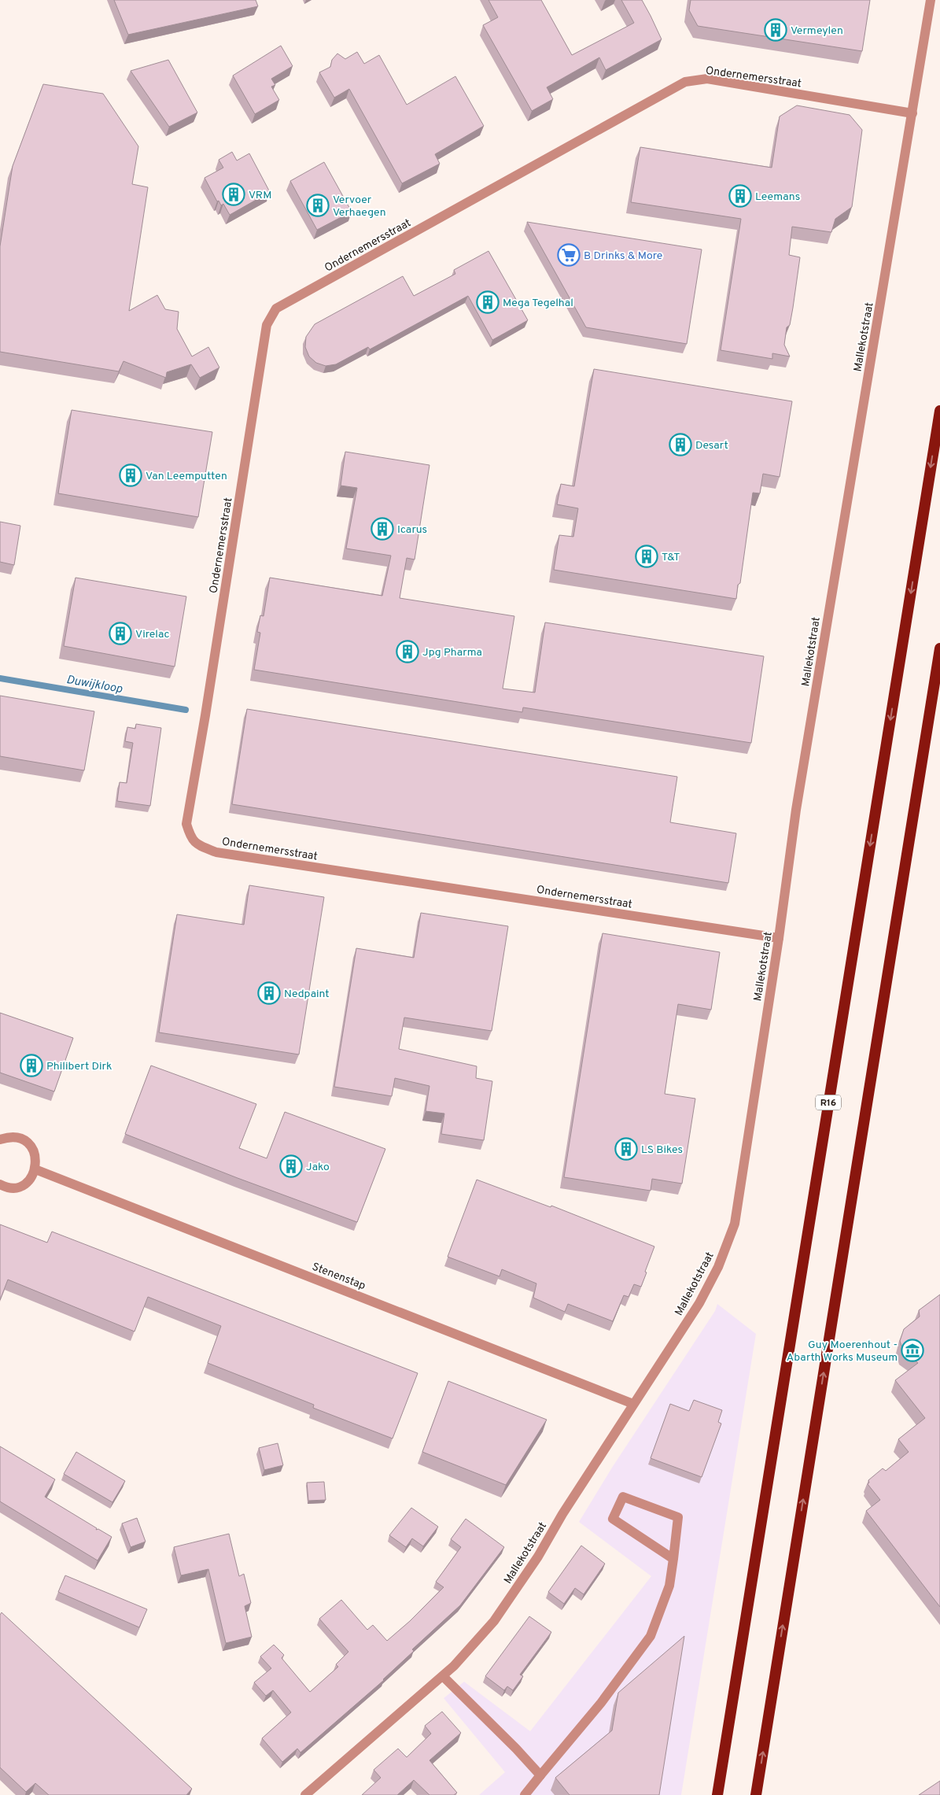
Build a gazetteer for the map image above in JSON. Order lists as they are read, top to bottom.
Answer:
{
  "streets": {
    "highway": ["R16"],
    "street": ["Ondernemersstraat", "Mallekotstraat", "Stenenstap"]
  },
  "crossings": [
    ["Ondernemersstraat", "Mallekotstraat"],
    ["Mallekotstraat", "Stenenstap"]
  ],
  "water": ["Duwijkloop"],
  "places": {
    "building": [
      "Vermeylen",
      "VRM",
      "Leemans",
      "Vervoer Verhaegen",
      "Mega Tegelhal",
      "Desart",
      "Van Leemputten",
      "Icarus",
      "T&T",
      "Virelac",
      "Jpg Pharma",
      "Nedpaint",
      "Philibert Dirk",
      "LS Bikes",
      "Jako"
    ],
    "supermarket": ["B Drinks & More"],
    "museum": ["Guy Moerenhout - Abarth Works Museum"]
  }
}
